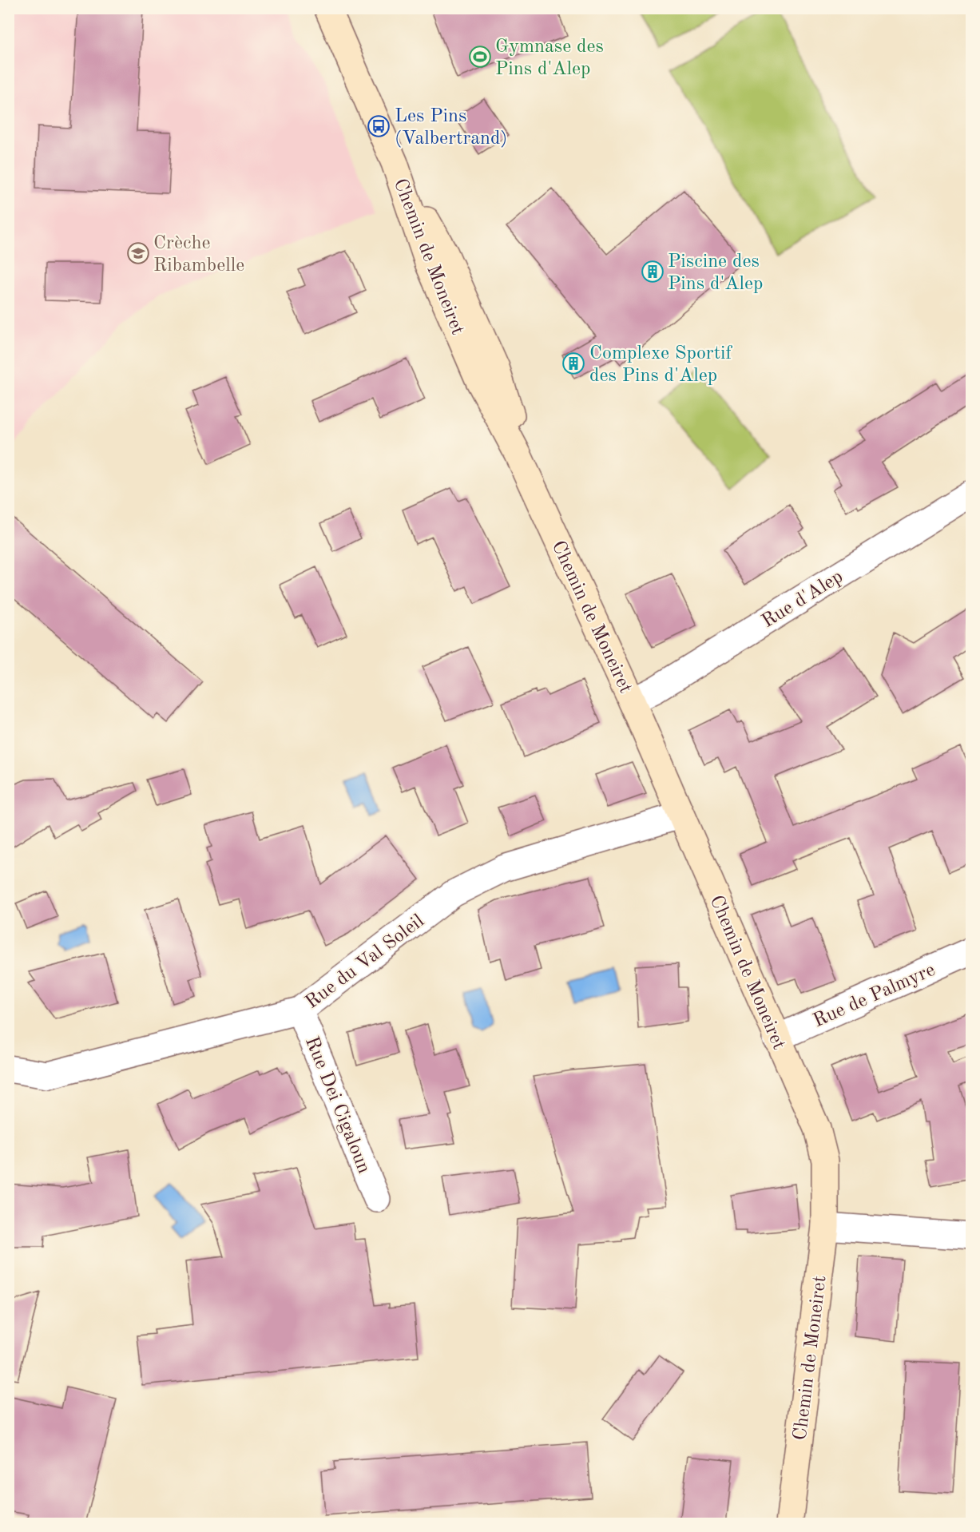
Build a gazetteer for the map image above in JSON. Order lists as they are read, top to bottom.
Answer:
{
  "streets": {
    "main road": ["Chemin de Moneiret"],
    "street": [
      "Rue d'Alep",
      "Rue du Val Soleil",
      "Rue de Palmyre",
      "Rue Dei Cigaloun"
    ]
  },
  "crossings": [
    ["Chemin de Moneiret", "Rue d'Alep"],
    ["Chemin de Moneiret", "Rue du Val Soleil"],
    ["Chemin de Moneiret", "Rue de Palmyre"],
    ["Rue du Val Soleil", "Rue Dei Cigaloun"]
  ],
  "places": {
    "sports": ["Gymnase des Pins d'Alep"],
    "bus stop": ["Les Pins (Valbertrand)"],
    "school or university": ["Crèche Ribambelle"],
    "building": ["Piscine des Pins d'Alep", "Complexe Sportif des Pins d'Alep"]
  }
}
